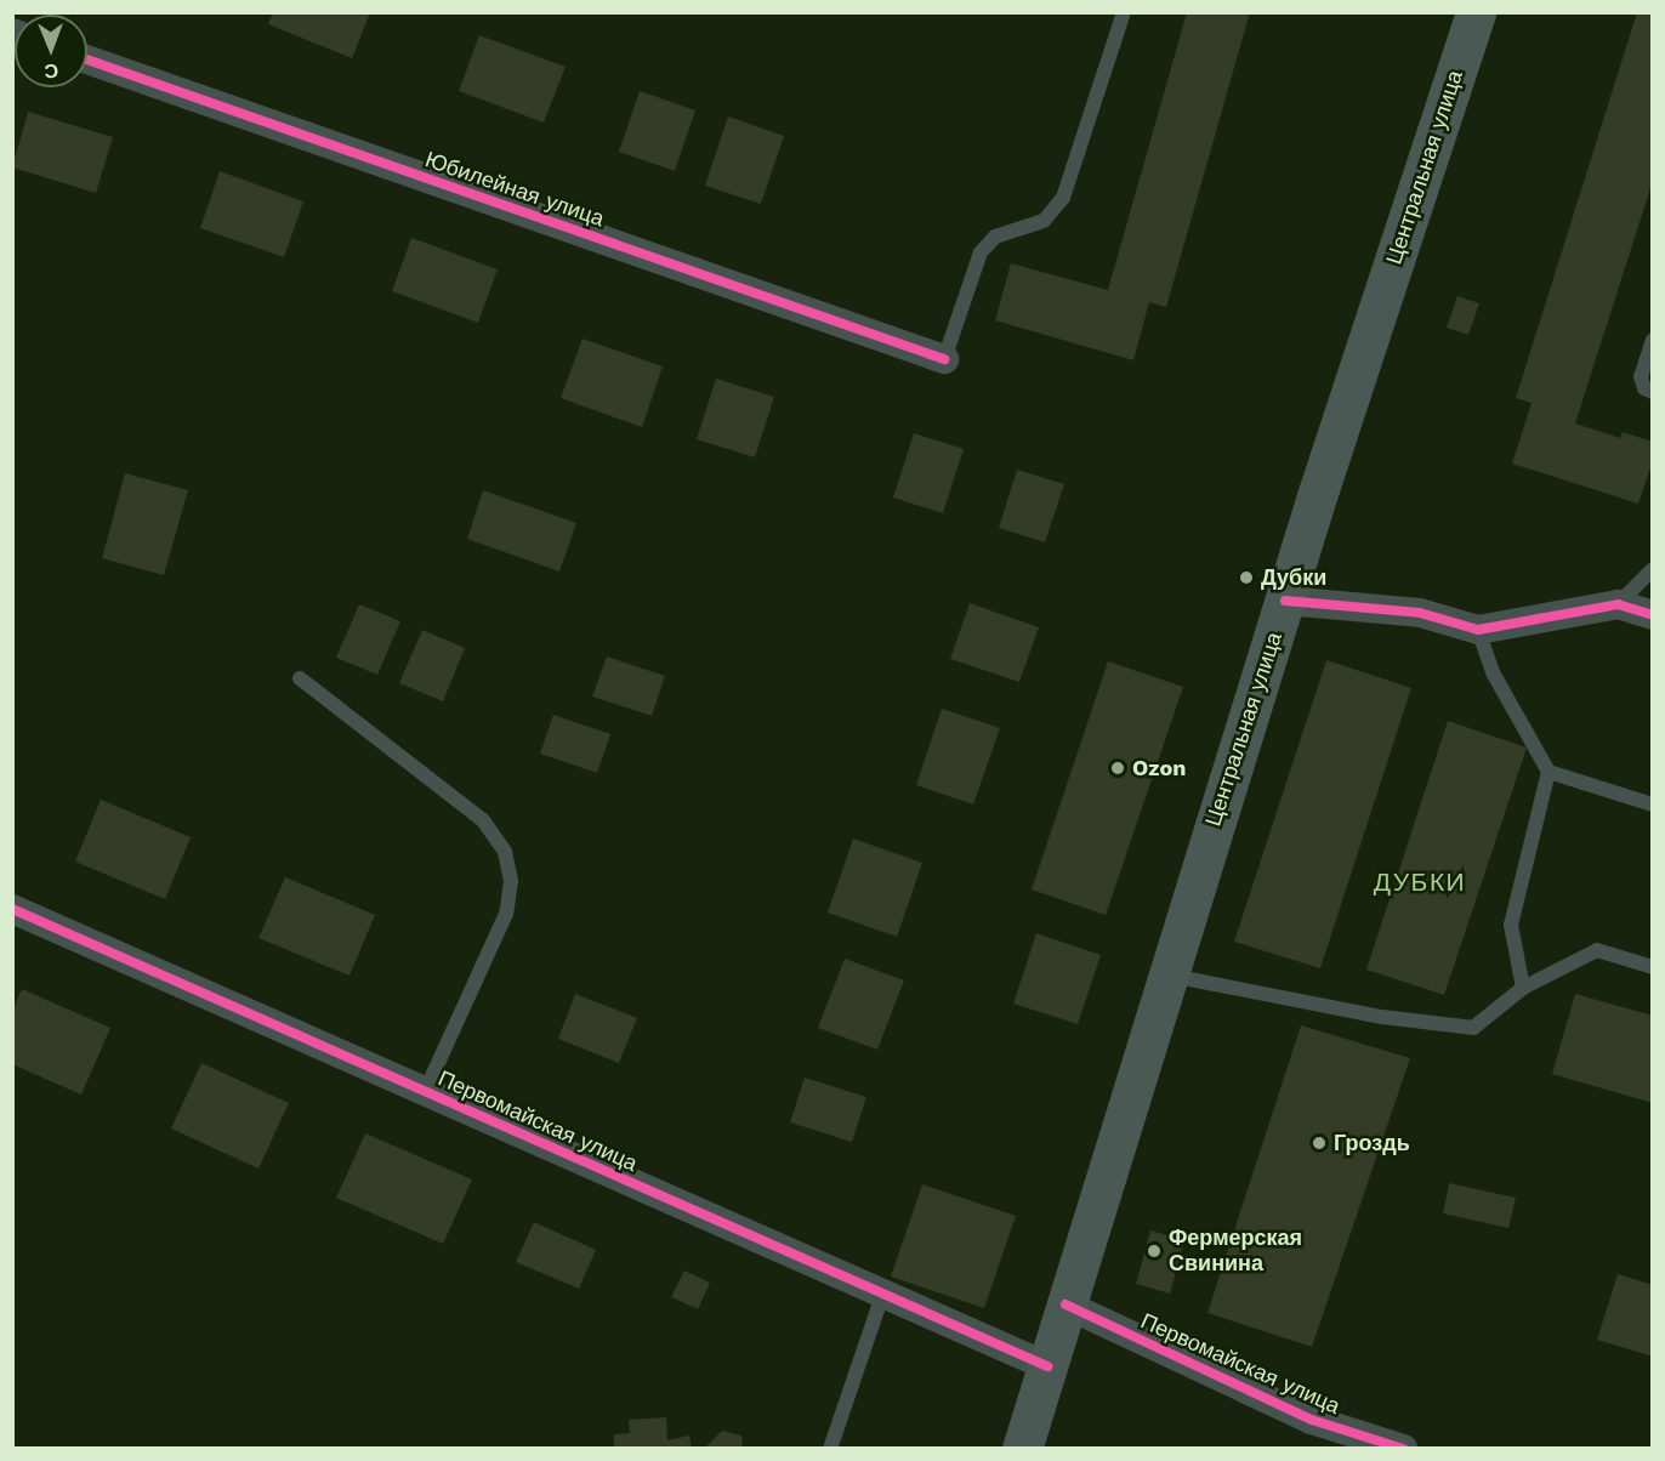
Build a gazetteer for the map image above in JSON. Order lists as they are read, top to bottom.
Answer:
{
  "streets": {
    "main road": ["Центральная улица"],
    "street": ["Юбилейная улица", "Первомайская улица"]
  },
  "crossings": [
    ["Центральная улица", "Первомайская улица"]
  ],
  "districts": ["ДУБКИ"],
  "places": [
    "Дубки",
    "Ozon",
    "Гроздь",
    "Фермерская Свинина"
  ],
  "north": "bottom"
}
